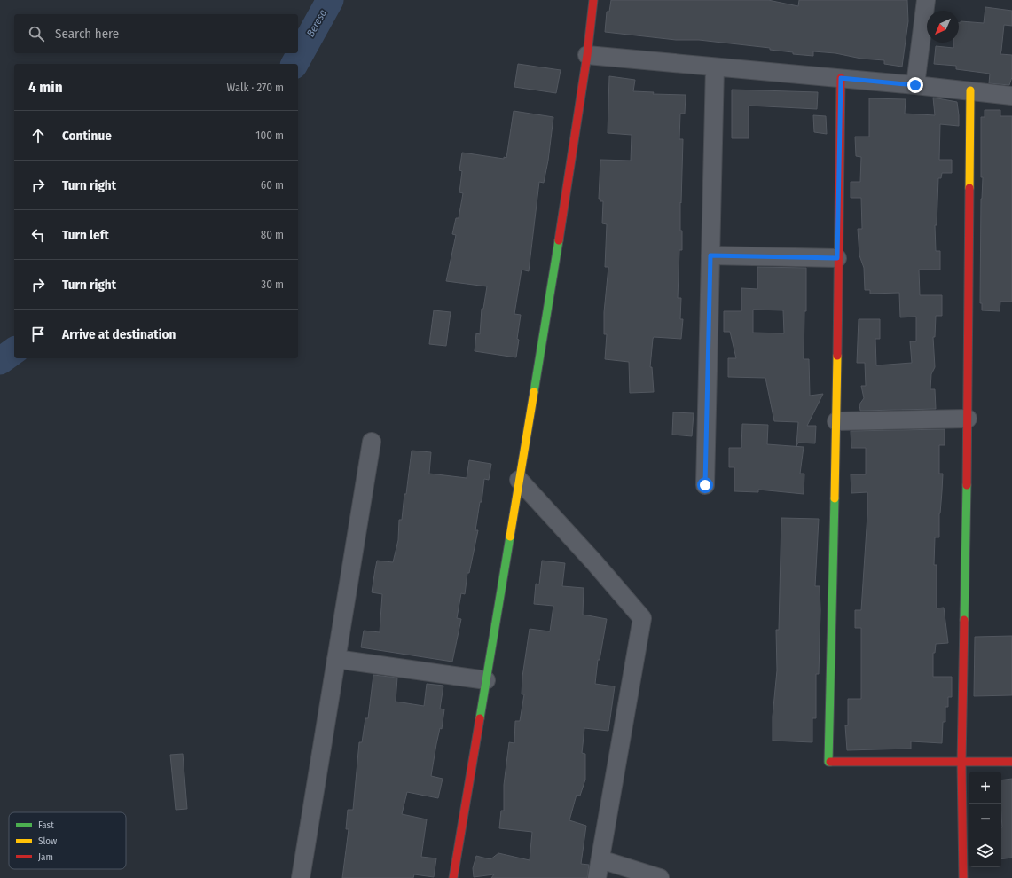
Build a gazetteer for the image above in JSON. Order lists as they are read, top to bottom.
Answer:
{
  "water": ["Beresa"],
  "legend": ["Fast", "Slow", "Jam"],
  "north": "bottom left",
  "page": {
    "search": "Search here",
    "heading": ["4 min", "Walk · 270 m"],
    "list": [
      ["Continue", "100 m"],
      ["Turn right", "60 m"],
      ["Turn left", "80 m"],
      ["Turn right", "30 m"],
      "Arrive at destination"
    ],
    "map_buttons": ["+", "−"]
  }
}
